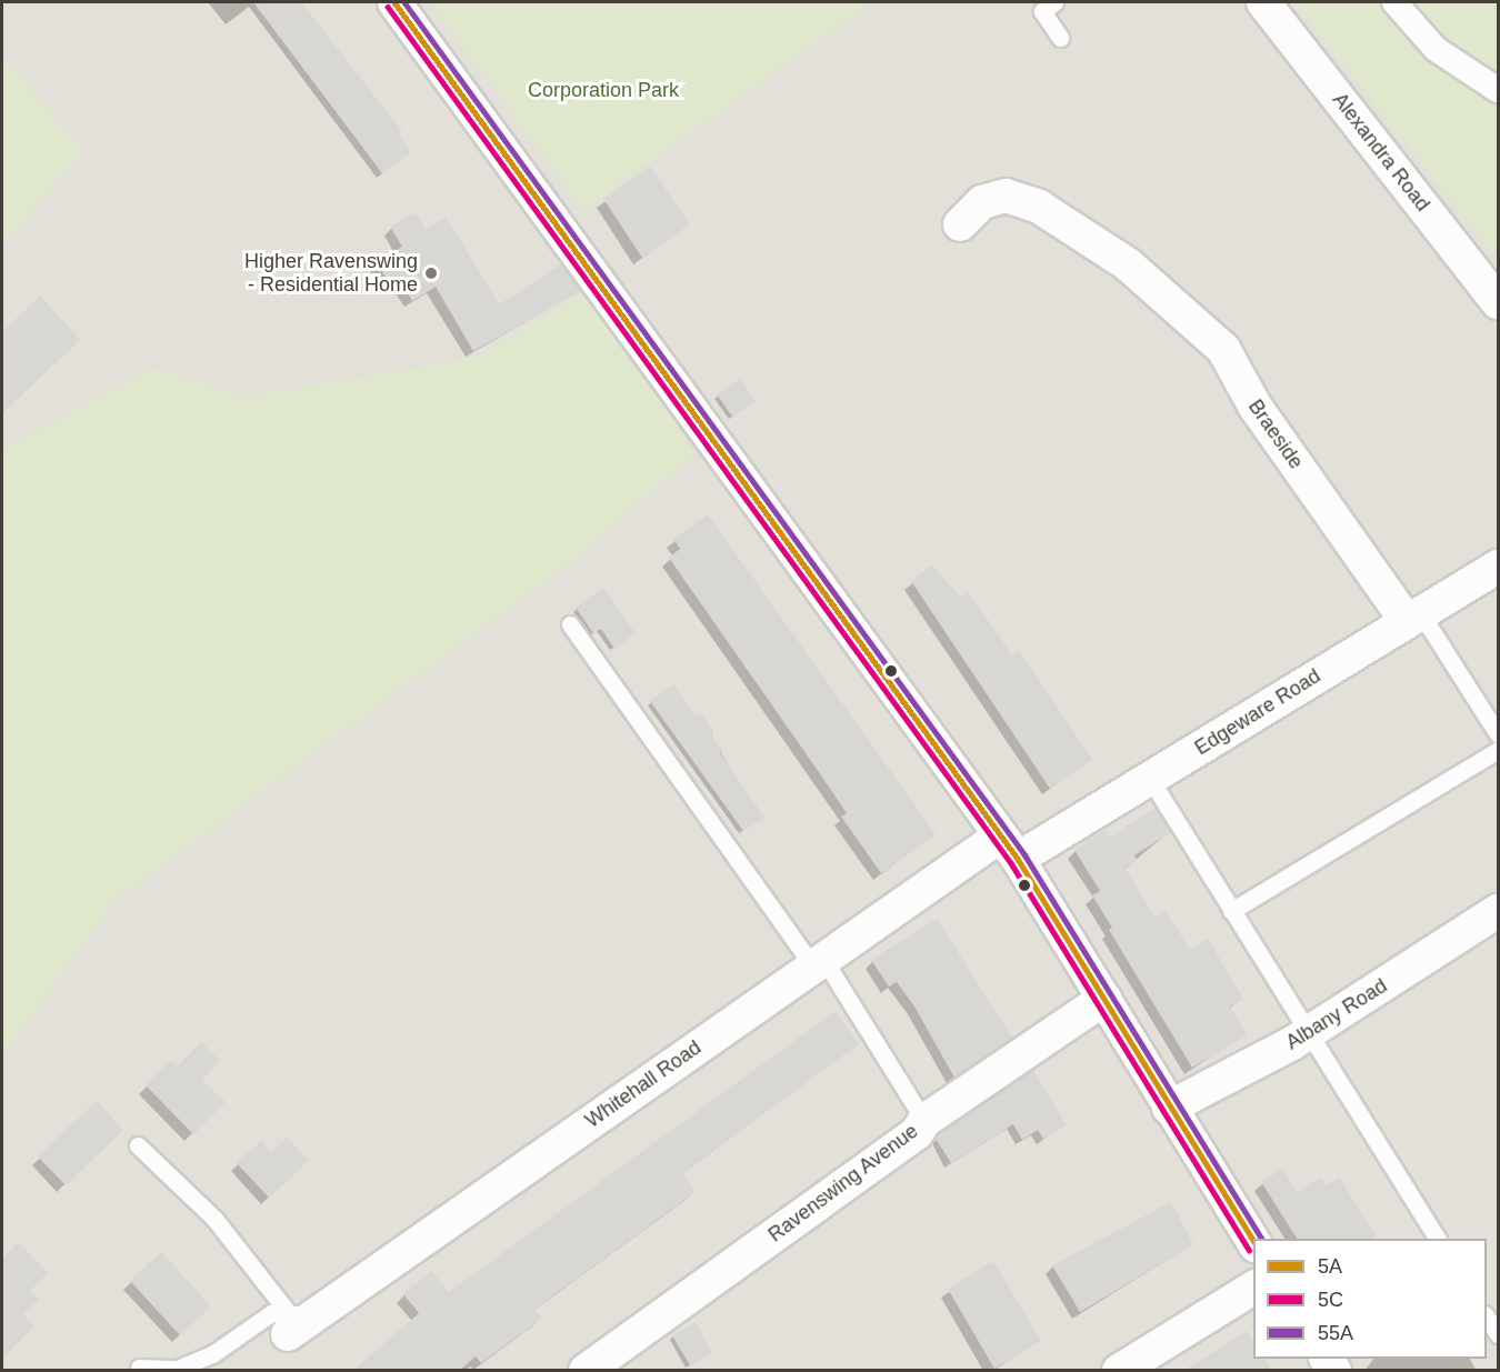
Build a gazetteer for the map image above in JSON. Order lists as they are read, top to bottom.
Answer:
{
  "streets": {
    "street": [
      "Alexandra Road",
      "Braeside",
      "Edgeware Road",
      "Albany Road",
      "Whitehall Road",
      "Ravenswing Avenue"
    ]
  },
  "crossings": [
    ["Braeside", "Edgeware Road"],
    ["Edgeware Road", "Whitehall Road"]
  ],
  "parks": ["Corporation Park"],
  "places": ["Higher Ravenswing - Residential Home"],
  "lines": ["transit line 5A", "transit line 55A", "transit line 5C"],
  "legend": ["5A", "5C", "55A"]
}
